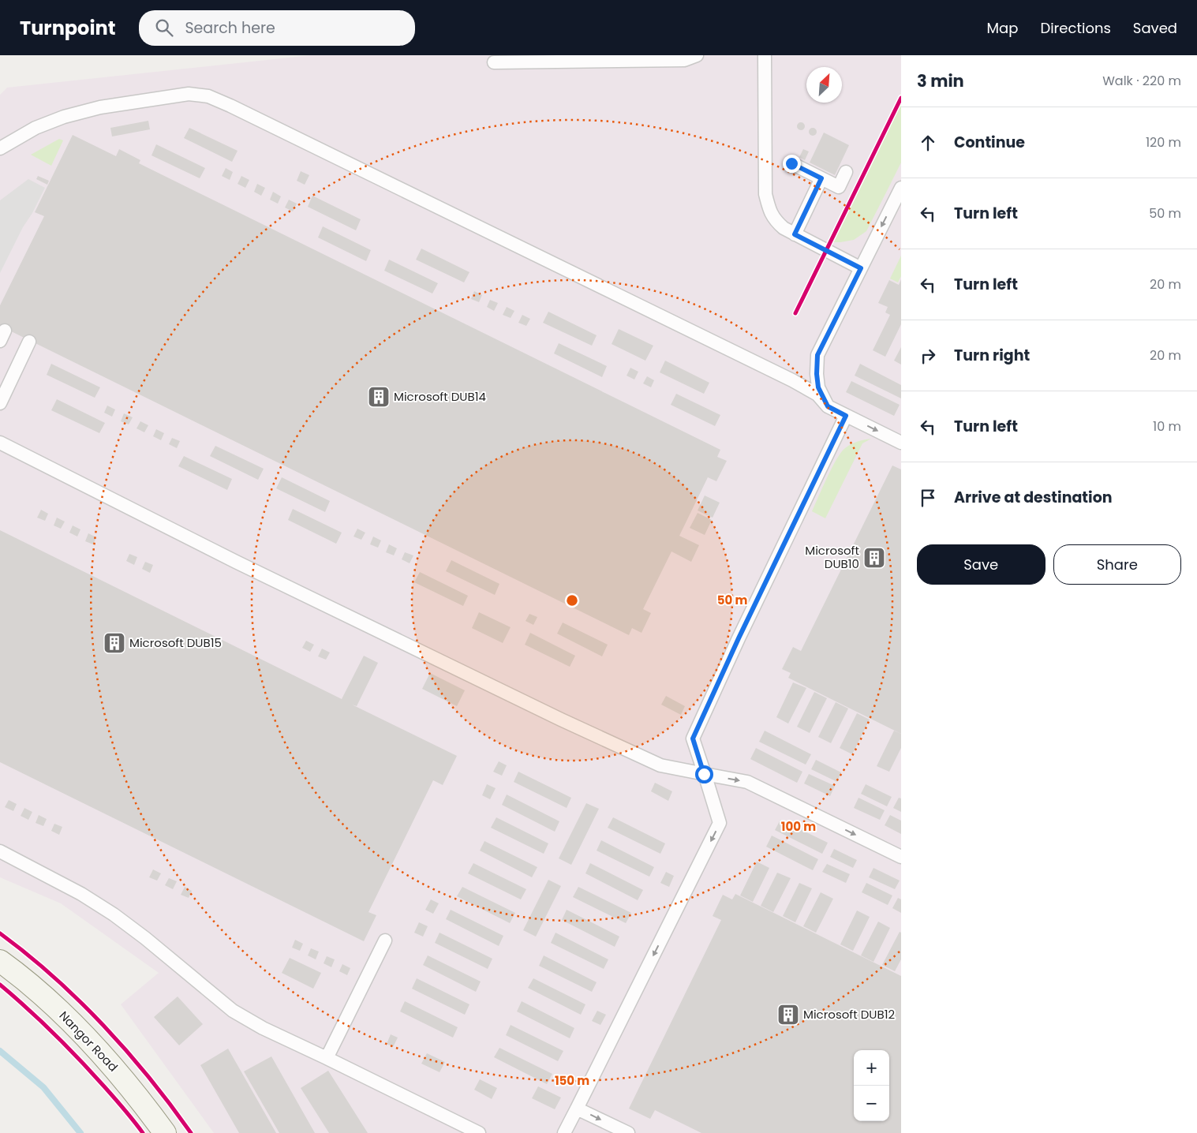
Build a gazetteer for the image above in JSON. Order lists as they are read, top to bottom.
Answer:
{
  "streets": {
    "main road": ["Nangor Road"]
  },
  "places": {
    "building": [
      "Microsoft DUB14",
      "Microsoft DUB10",
      "Microsoft DUB15",
      "Microsoft DUB12"
    ]
  },
  "north": "top right",
  "page": {
    "header": "Turnpoint",
    "search": "Search here",
    "nav": ["Map", "Directions", "Saved"],
    "heading": ["3 min", "Walk · 220 m"],
    "list": [
      ["Continue", "120 m"],
      ["Turn left", "50 m"],
      ["Turn left", "20 m"],
      ["Turn right", "20 m"],
      ["Turn left", "10 m"],
      "Arrive at destination"
    ],
    "buttons": ["Save", "Share"],
    "map_buttons": ["+", "−"]
  },
  "rings": ["50 m", "100 m", "150 m"]
}
